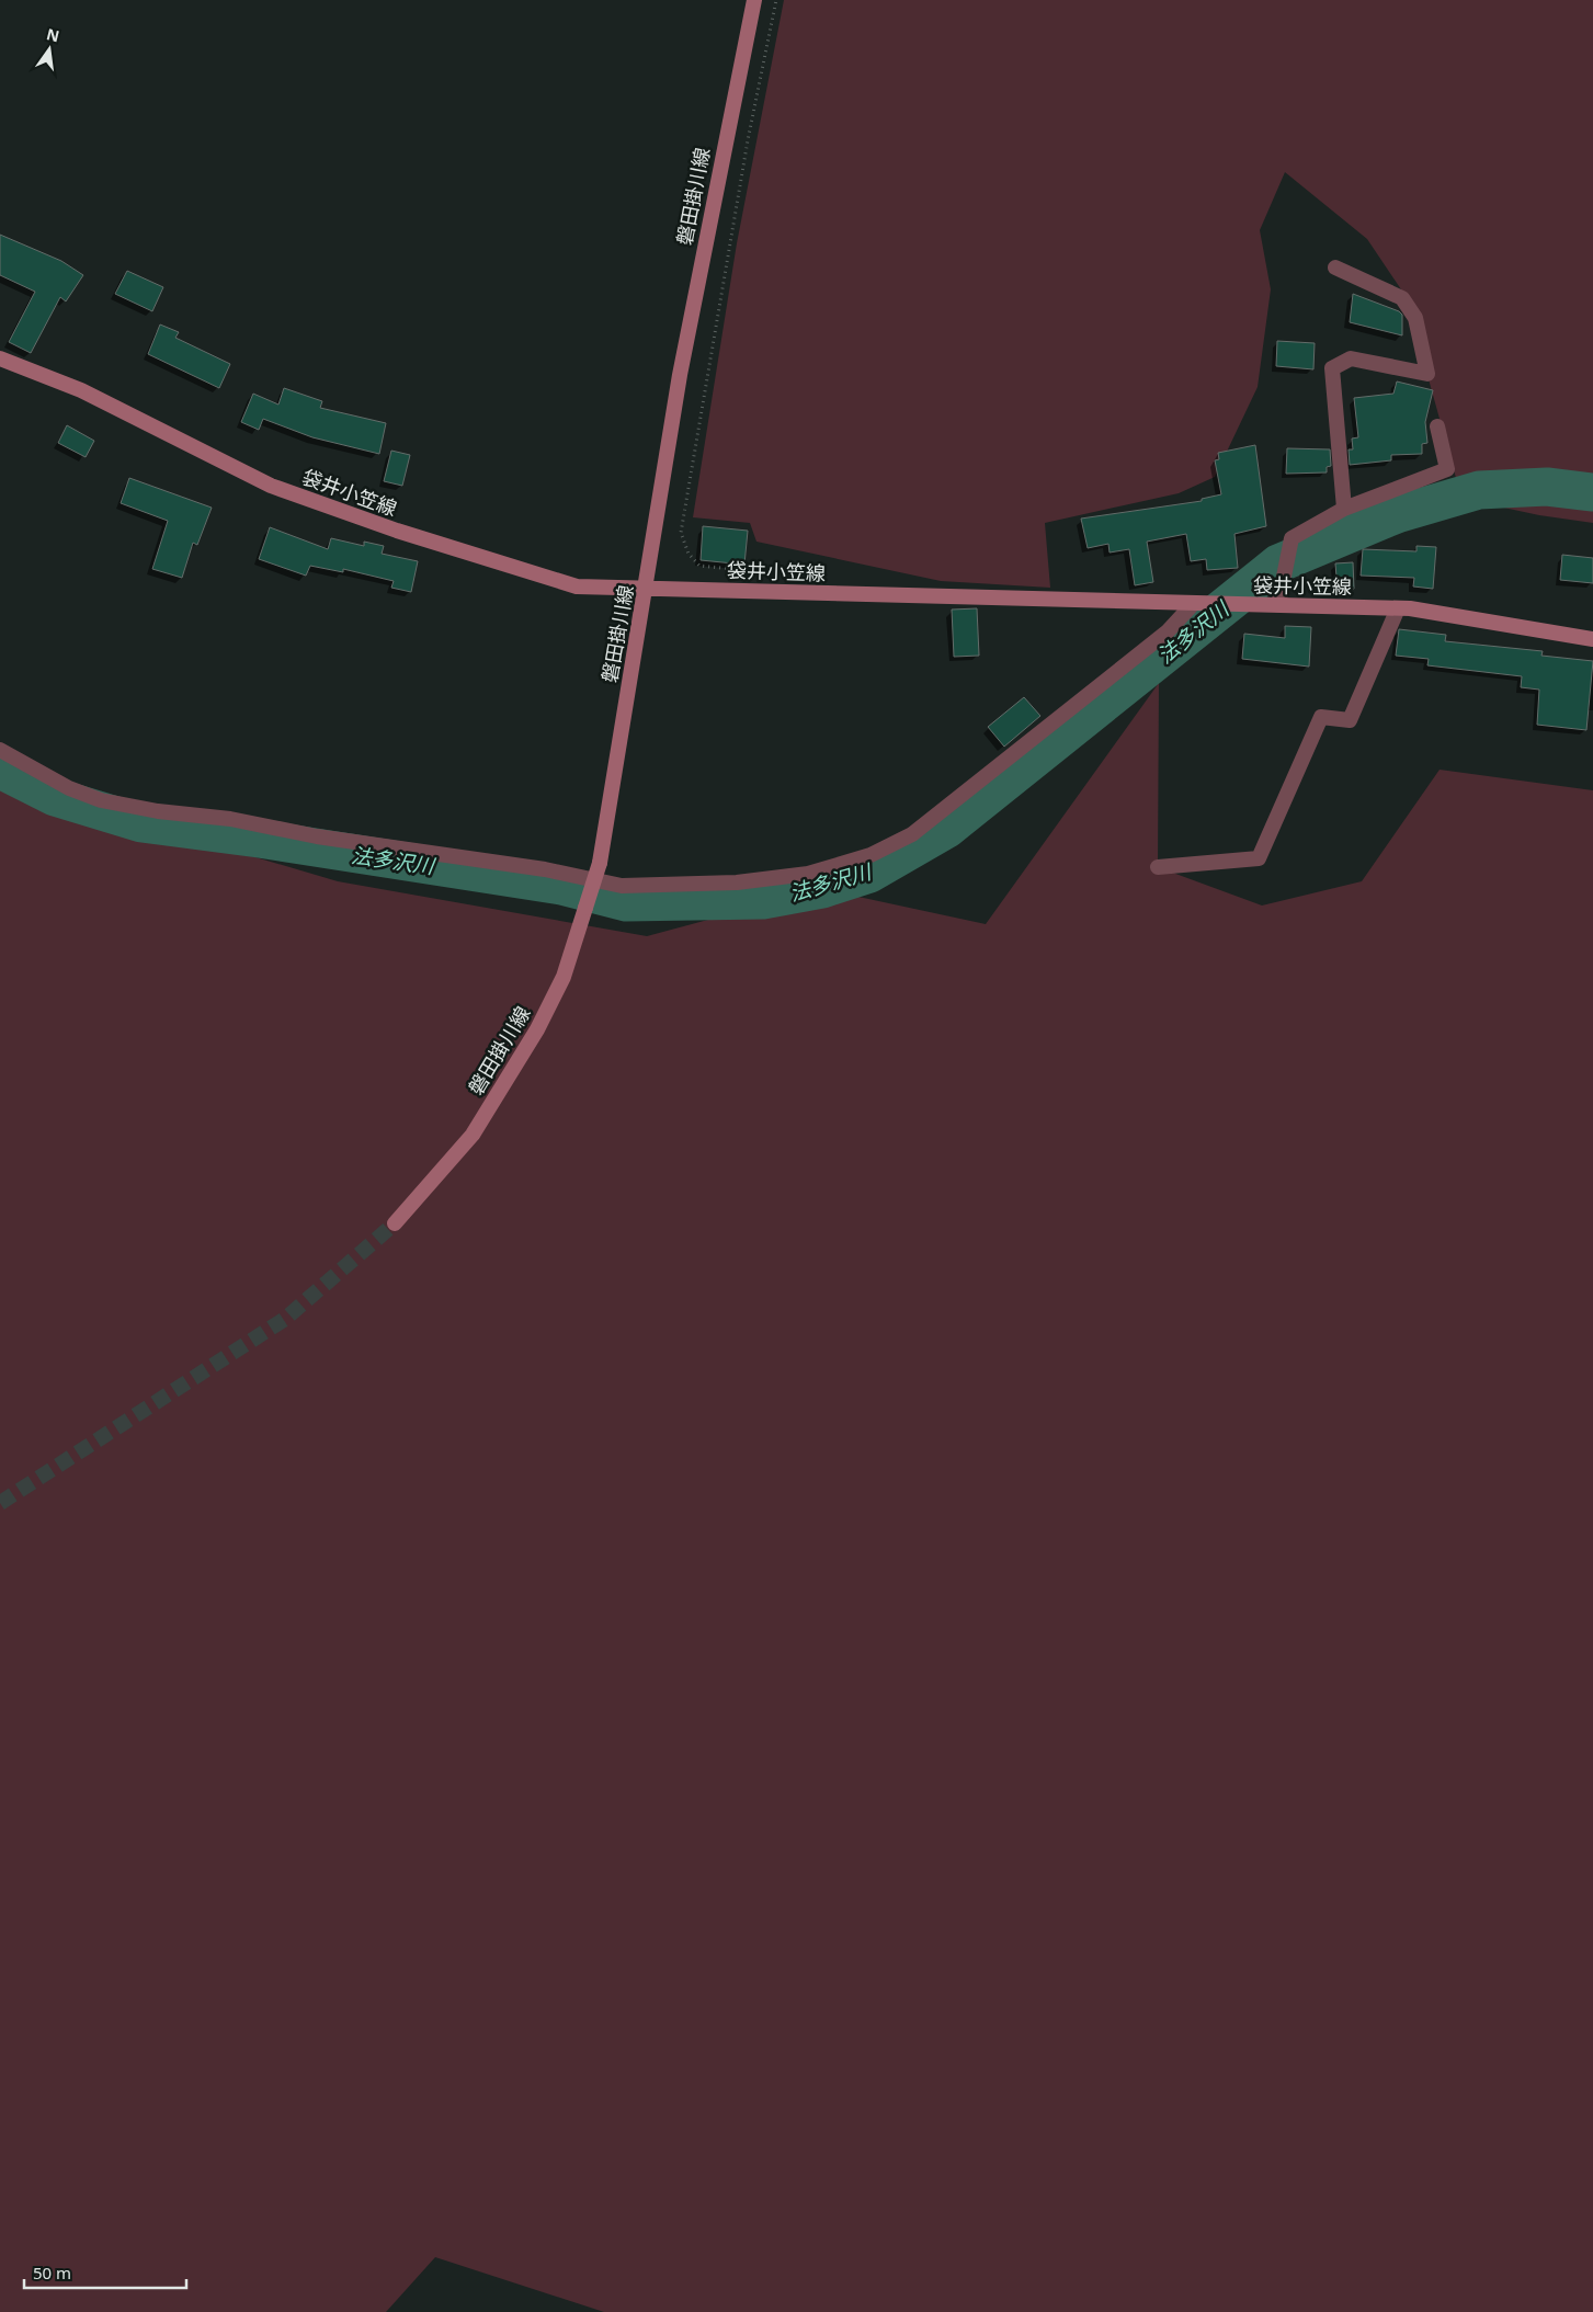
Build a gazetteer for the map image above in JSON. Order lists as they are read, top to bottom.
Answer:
{
  "streets": {
    "main road": ["磐田掛川線", "袋井小笠線"]
  },
  "crossings": [
    ["磐田掛川線", "袋井小笠線"]
  ],
  "water": ["法多沢川"],
  "scale_bar": "50 m",
  "north": "top"
}
